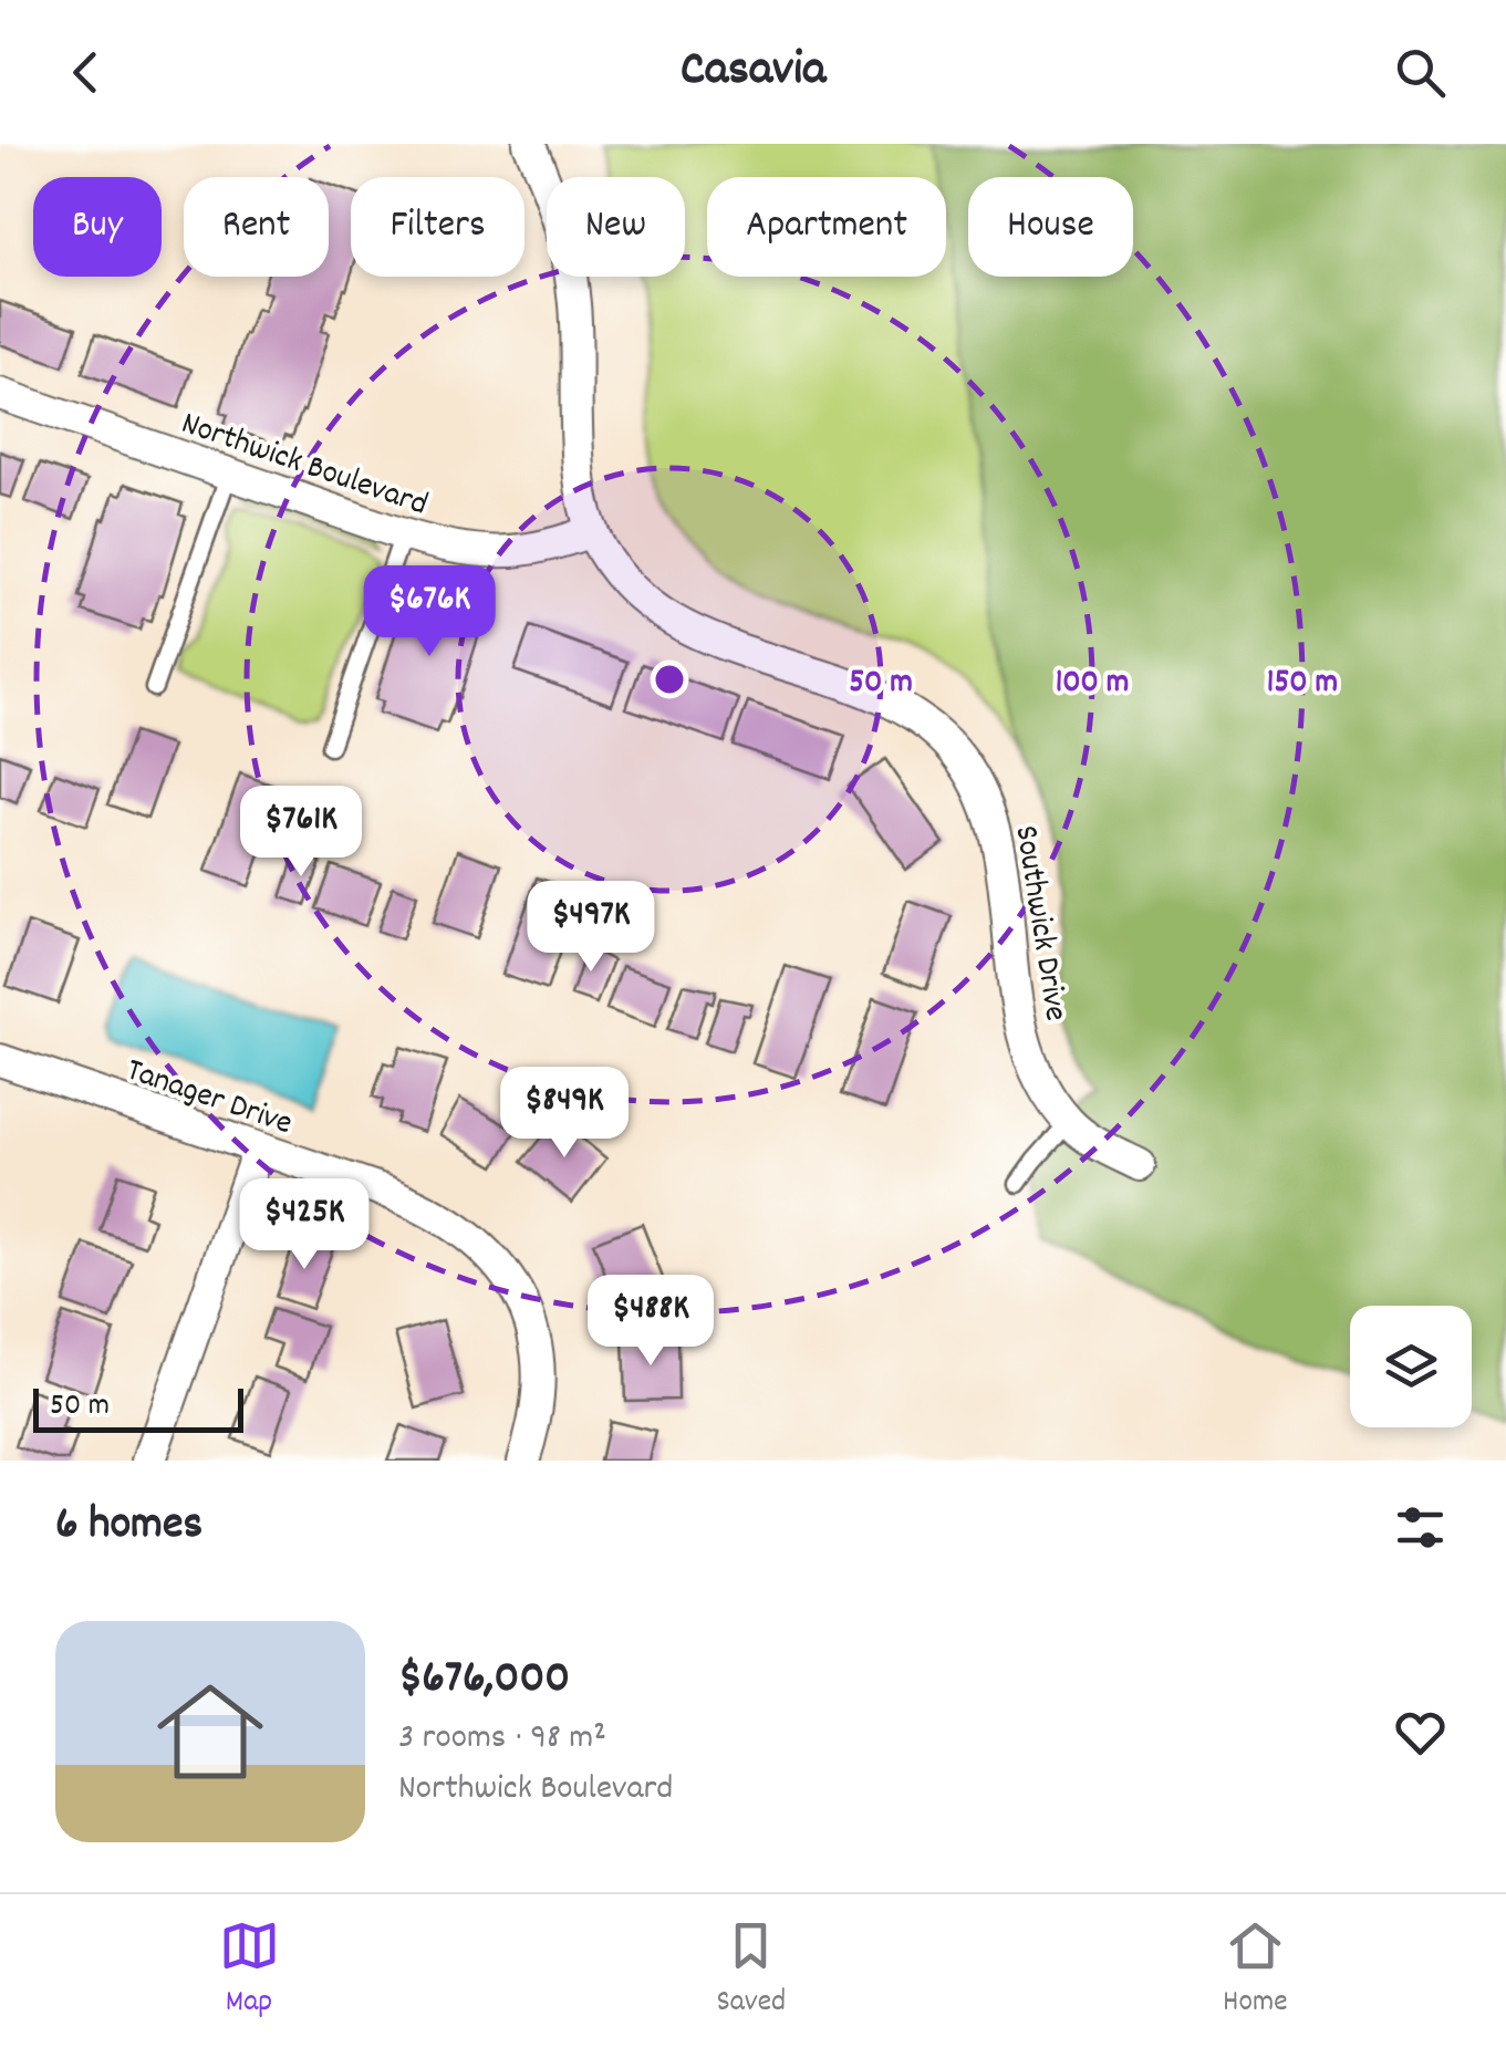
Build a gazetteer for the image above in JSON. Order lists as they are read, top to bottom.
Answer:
{
  "streets": {
    "street": ["Northwick Boulevard", "Southwick Drive", "Tanager Drive"]
  },
  "crossings": [
    ["Northwick Boulevard", "Southwick Drive"]
  ],
  "scale_bar": "50 m",
  "page": {
    "header": "Casavia",
    "chip": [
      "Buy",
      "Rent",
      "Filters",
      "New",
      "Apartment",
      "House"
    ],
    "price": [
      "$676K",
      "$761K",
      "$497K",
      "$849K",
      "$425K",
      "$488K"
    ],
    "scale": "50 m",
    "heading": "6 homes",
    "list": [
      {
        "name": "$676,000",
        "note": "3 rooms · 98 m² · Northwick Boulevard"
      }
    ],
    "tabs": ["Map", "Saved", "Home"]
  },
  "rings": ["50 m", "100 m", "150 m"]
}
